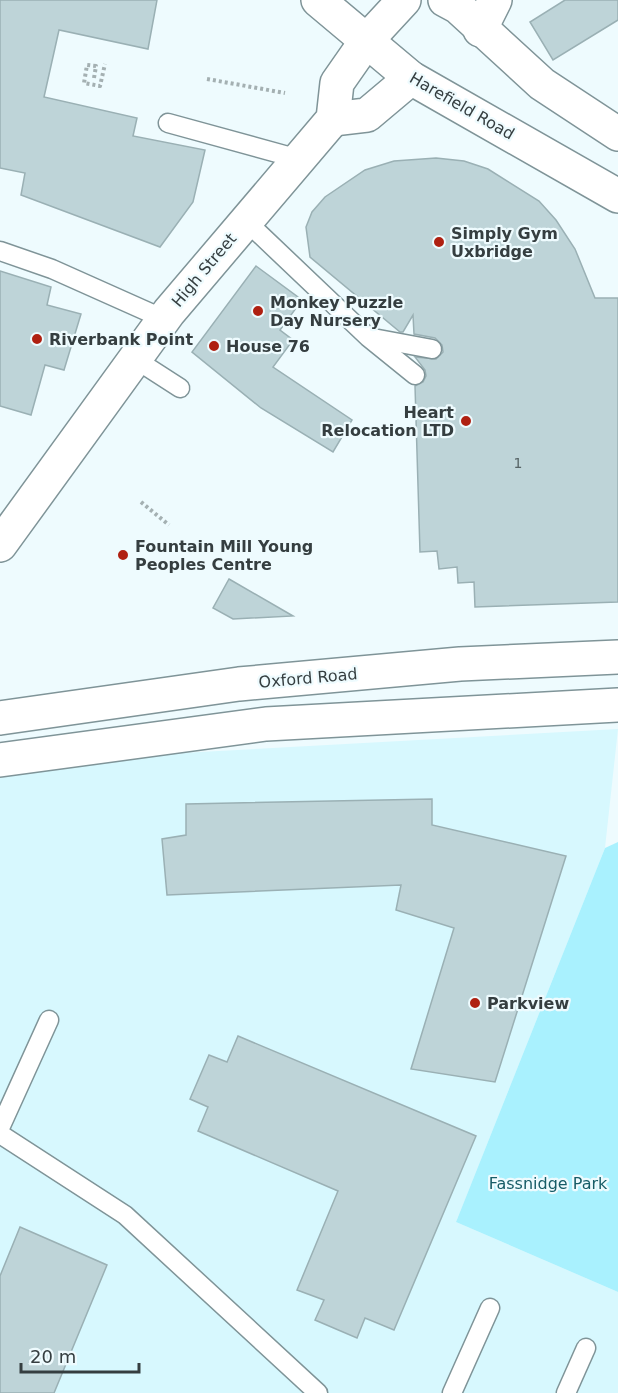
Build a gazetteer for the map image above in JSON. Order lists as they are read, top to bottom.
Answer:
{
  "streets": {
    "main road": ["Harefield Road", "High Street", "Oxford Road"]
  },
  "parks": ["Fassnidge Park"],
  "places": [
    "Simply Gym Uxbridge",
    "Monkey Puzzle Day Nursery",
    "Riverbank Point",
    "House 76",
    "Heart Relocation LTD",
    "Fountain Mill Young Peoples Centre",
    "Parkview"
  ],
  "house_numbers": ["1"],
  "scale_bar": "20 m"
}
